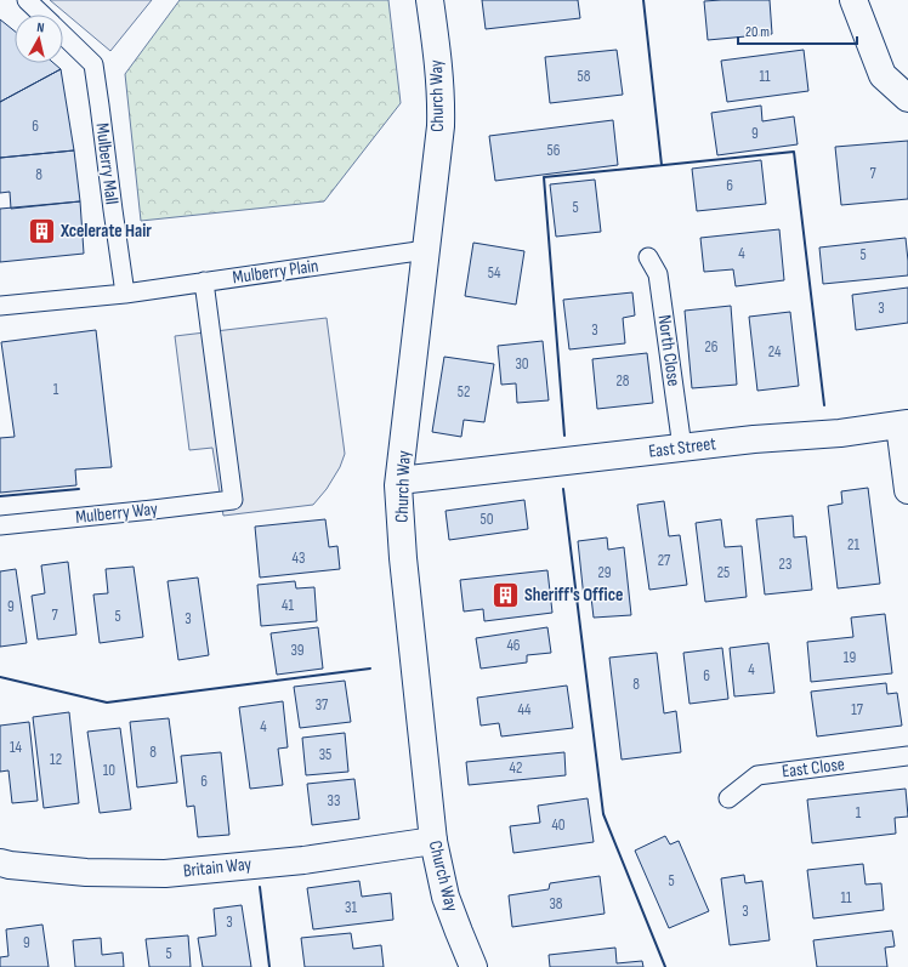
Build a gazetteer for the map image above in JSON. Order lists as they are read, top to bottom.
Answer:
{
  "streets": {
    "street": ["Church Way", "East Street", "Britain Way"],
    "lane": [
      "Mulberry Mall",
      "Mulberry Plain",
      "North Close",
      "Mulberry Way",
      "East Close"
    ]
  },
  "crossings": [
    ["Church Way", "Mulberry Plain"],
    ["Church Way", "East Street"],
    ["Church Way", "Britain Way"],
    ["Mulberry Mall", "Mulberry Plain"],
    ["Mulberry Plain", "Mulberry Way"],
    ["North Close", "East Street"]
  ],
  "places": {
    "building": ["Xcelerate Hair", "Sheriff's Office"]
  },
  "house_numbers": [
    "58",
    "11",
    "6",
    "9",
    "56",
    "7",
    "8",
    "6",
    "5",
    "4",
    "5",
    "54",
    "3",
    "3",
    "26",
    "24",
    "30",
    "28",
    "1",
    "52",
    "50",
    "21",
    "43",
    "27",
    "23",
    "29",
    "25",
    "41",
    "9",
    "7",
    "5",
    "3",
    "46",
    "39",
    "19",
    "4",
    "6",
    "8",
    "37",
    "44",
    "17",
    "4",
    "14",
    "8",
    "35",
    "12",
    "42",
    "10",
    "6",
    "33",
    "1",
    "40",
    "5",
    "11",
    "38",
    "31",
    "3",
    "3",
    "9",
    "5"
  ],
  "scale_bar": "20 m",
  "north": "top"
}
